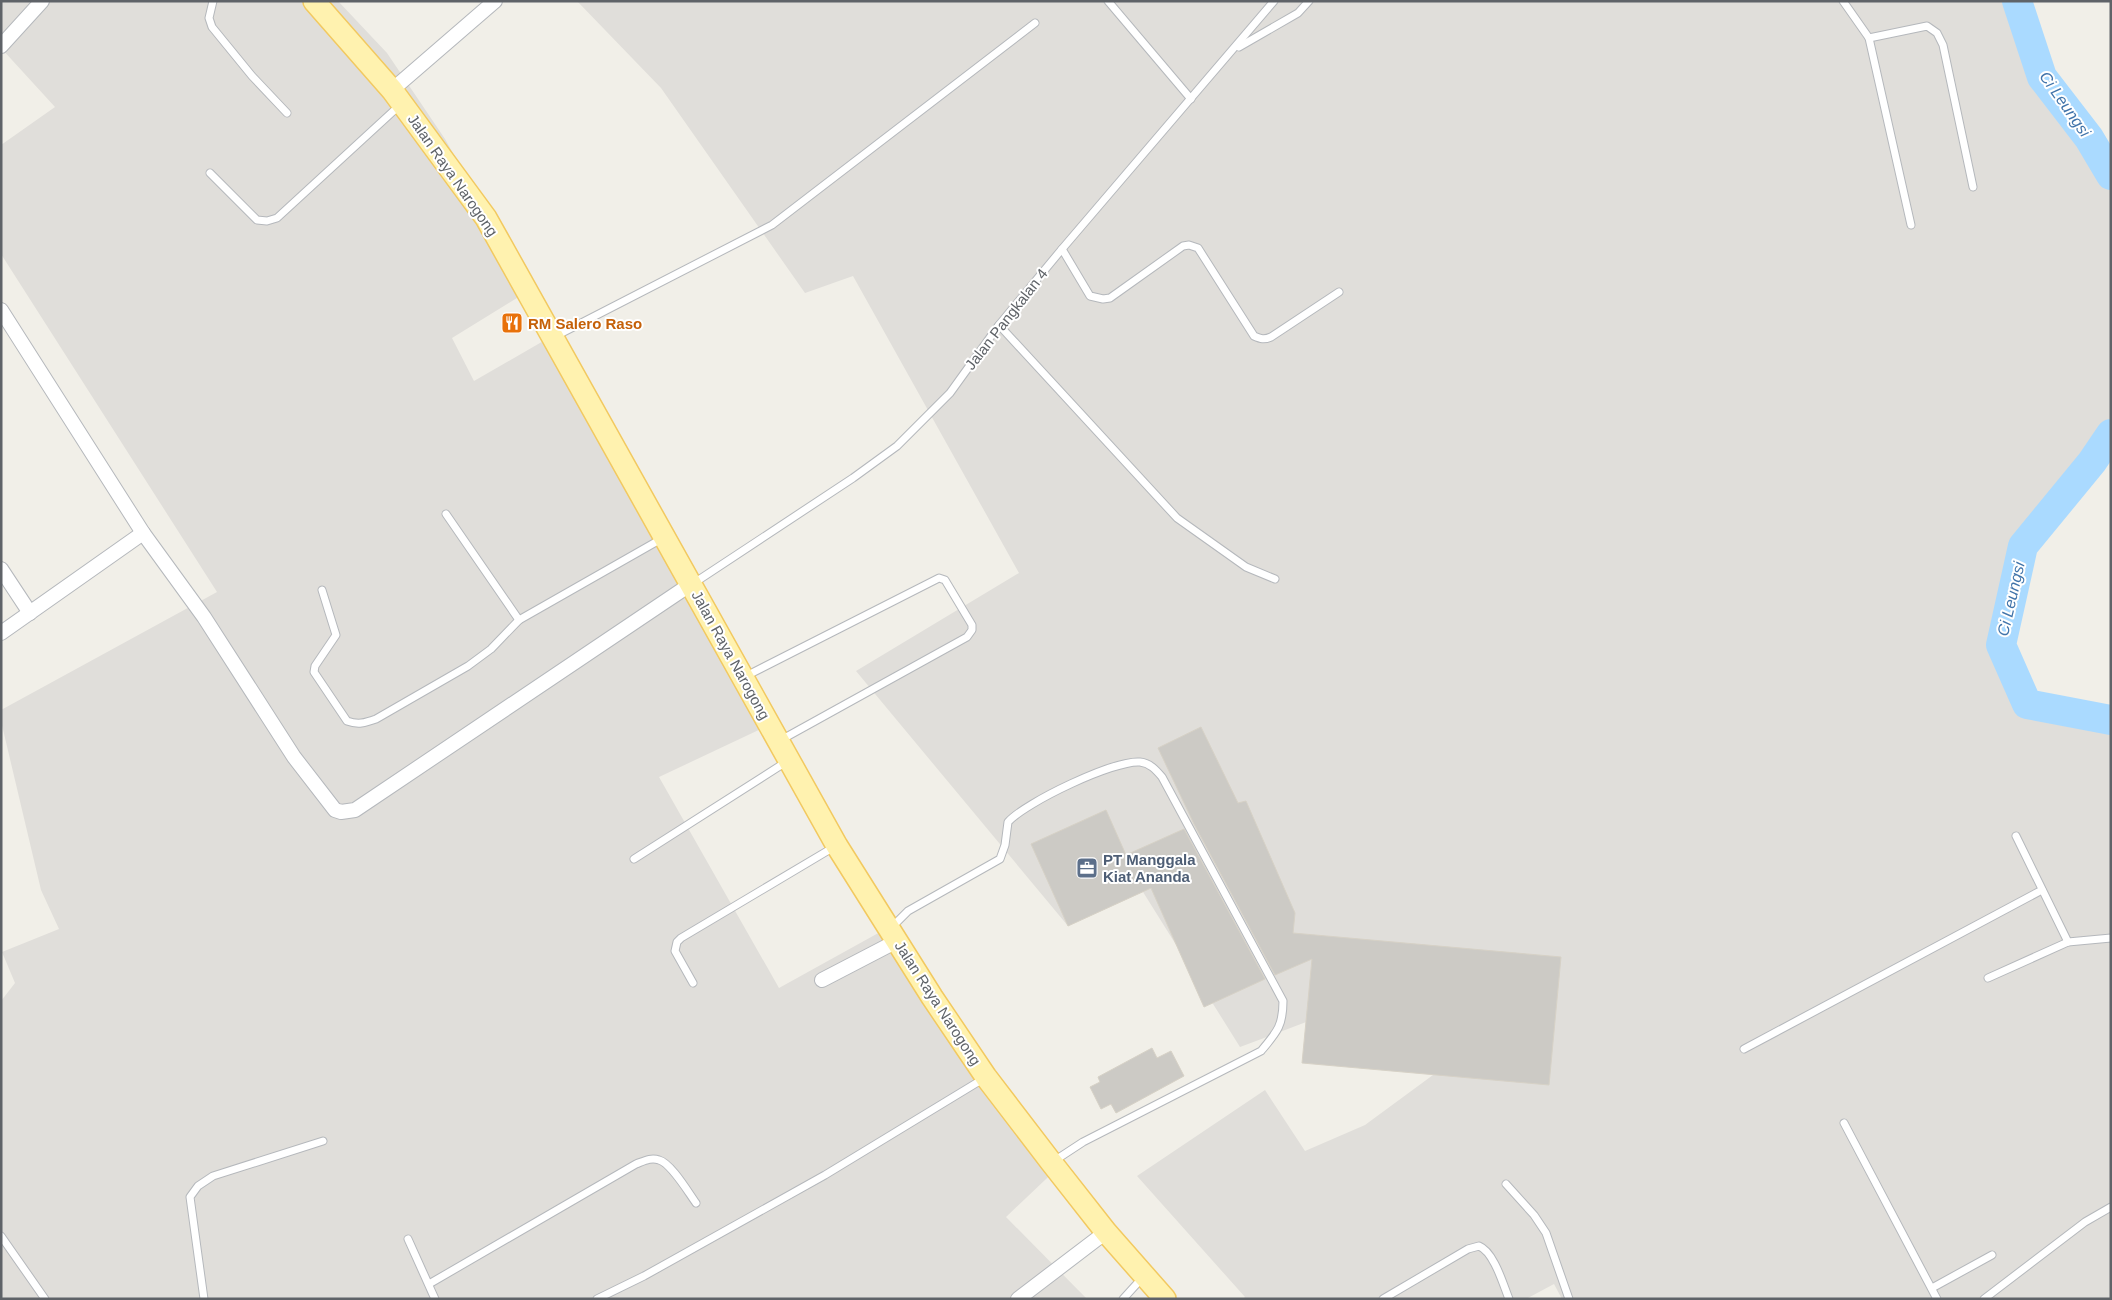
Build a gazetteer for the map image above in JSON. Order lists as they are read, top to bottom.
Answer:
{
  "streets": {
    "main road": ["Jalan Raya Narogong"],
    "lane": ["Jalan Pangkalan 4"]
  },
  "crossings": [
    ["Jalan Raya Narogong", "Jalan Pangkalan 4"]
  ],
  "water": ["Ci Leungsi"],
  "places": {
    "restaurant": ["RM Salero Raso"],
    "office": ["PT Manggala Kiat Ananda"]
  }
}
